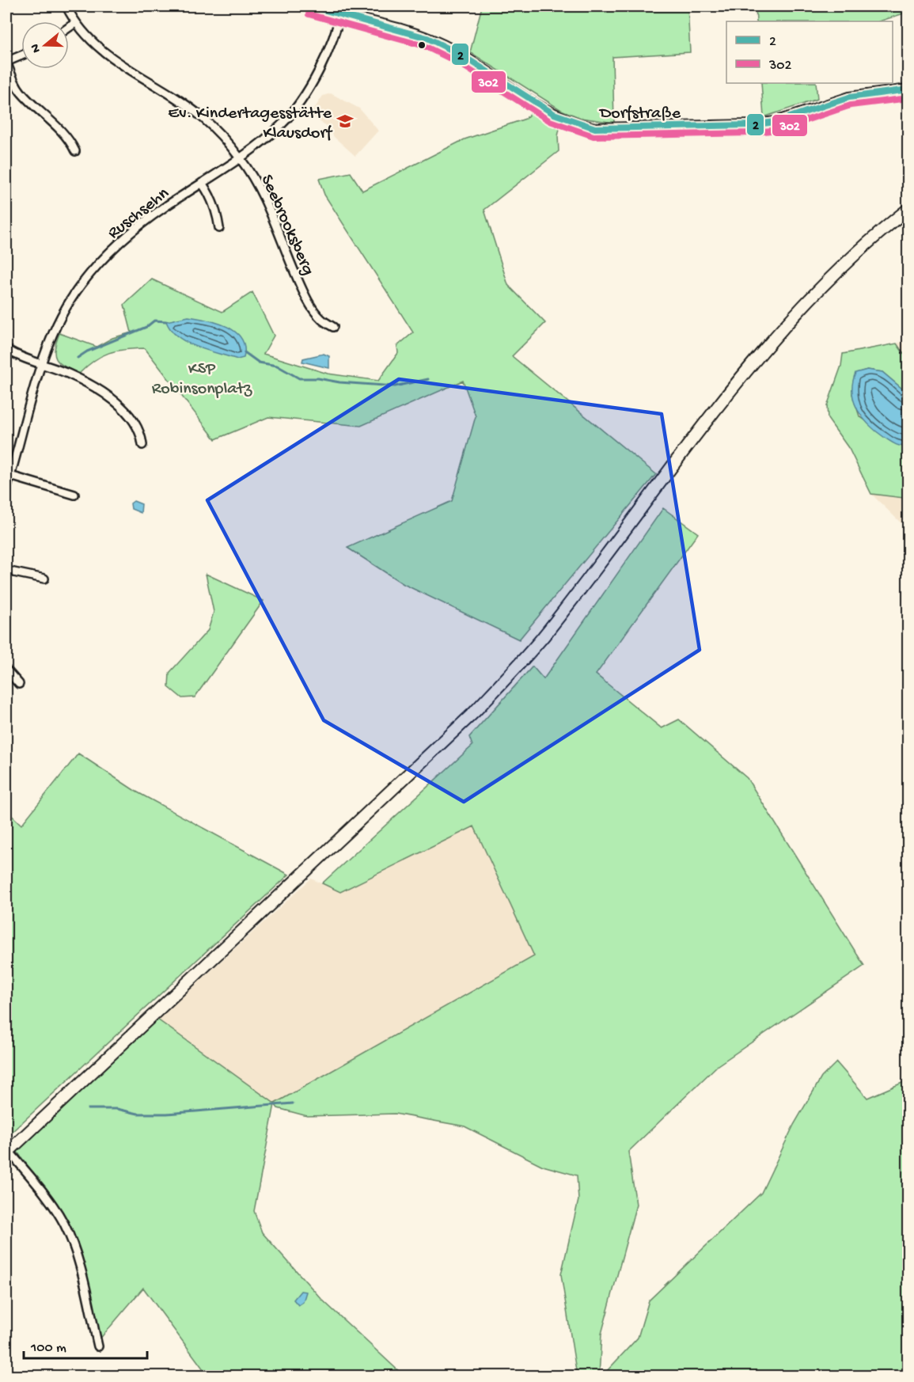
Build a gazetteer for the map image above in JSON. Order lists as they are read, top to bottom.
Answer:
{
  "streets": {
    "street": ["Dorfstraße", "Ruschsehn", "Seebrooksberg"]
  },
  "crossings": [
    ["Dorfstraße", "Ruschsehn"],
    ["Ruschsehn", "Seebrooksberg"]
  ],
  "parks": ["KSP Robinsonplatz"],
  "places": {
    "school or university": ["Ev. Kindertagesstätte Klausdorf"]
  },
  "lines": ["transit line 2", "transit line 302"],
  "legend": ["2", "302"],
  "scale_bar": "100 m",
  "north": "left"
}
